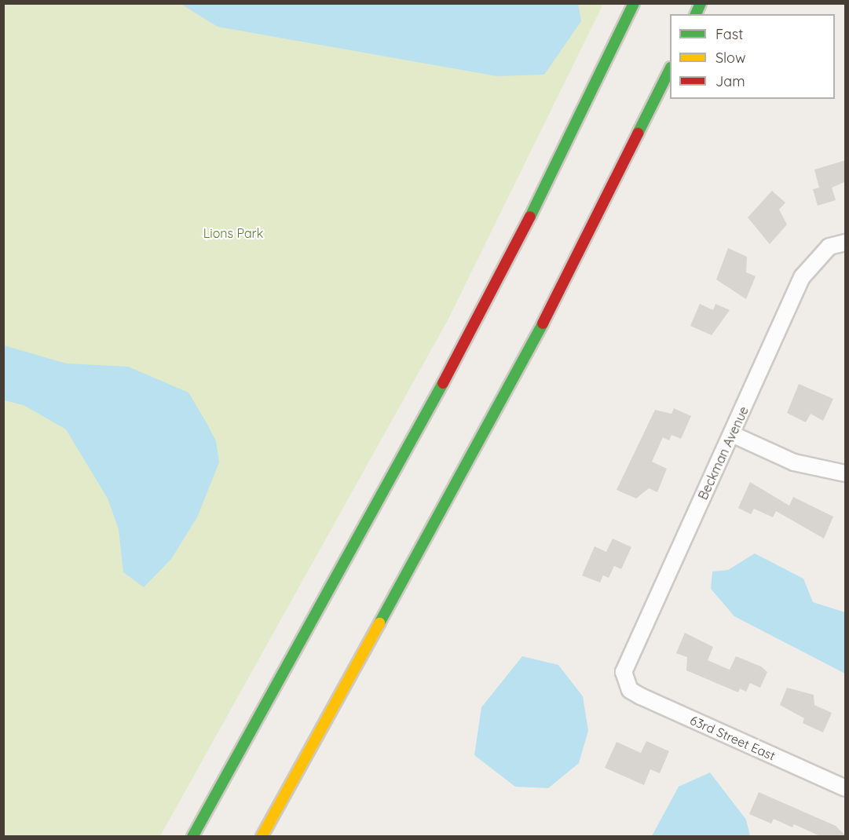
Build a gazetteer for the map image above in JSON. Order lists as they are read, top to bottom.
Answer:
{
  "streets": {
    "street": ["Beckman Avenue", "63rd Street East"]
  },
  "crossings": [
    ["Beckman Avenue", "63rd Street East"]
  ],
  "parks": ["Lions Park"],
  "legend": ["Fast", "Slow", "Jam"]
}
